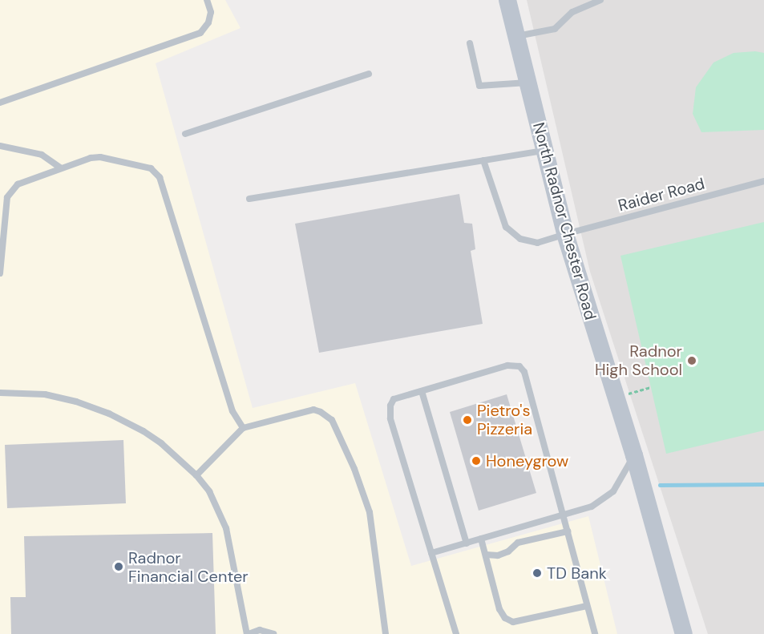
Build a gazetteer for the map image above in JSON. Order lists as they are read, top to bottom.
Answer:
{
  "streets": {
    "main road": ["North Radnor Chester Road"],
    "lane": ["Raider Road"]
  },
  "crossings": [
    ["Raider Road", "North Radnor Chester Road"]
  ],
  "places": [
    "Radnor High School",
    "Pietro's Pizzeria",
    "Honeygrow",
    "Radnor Financial Center",
    "TD Bank"
  ]
}
